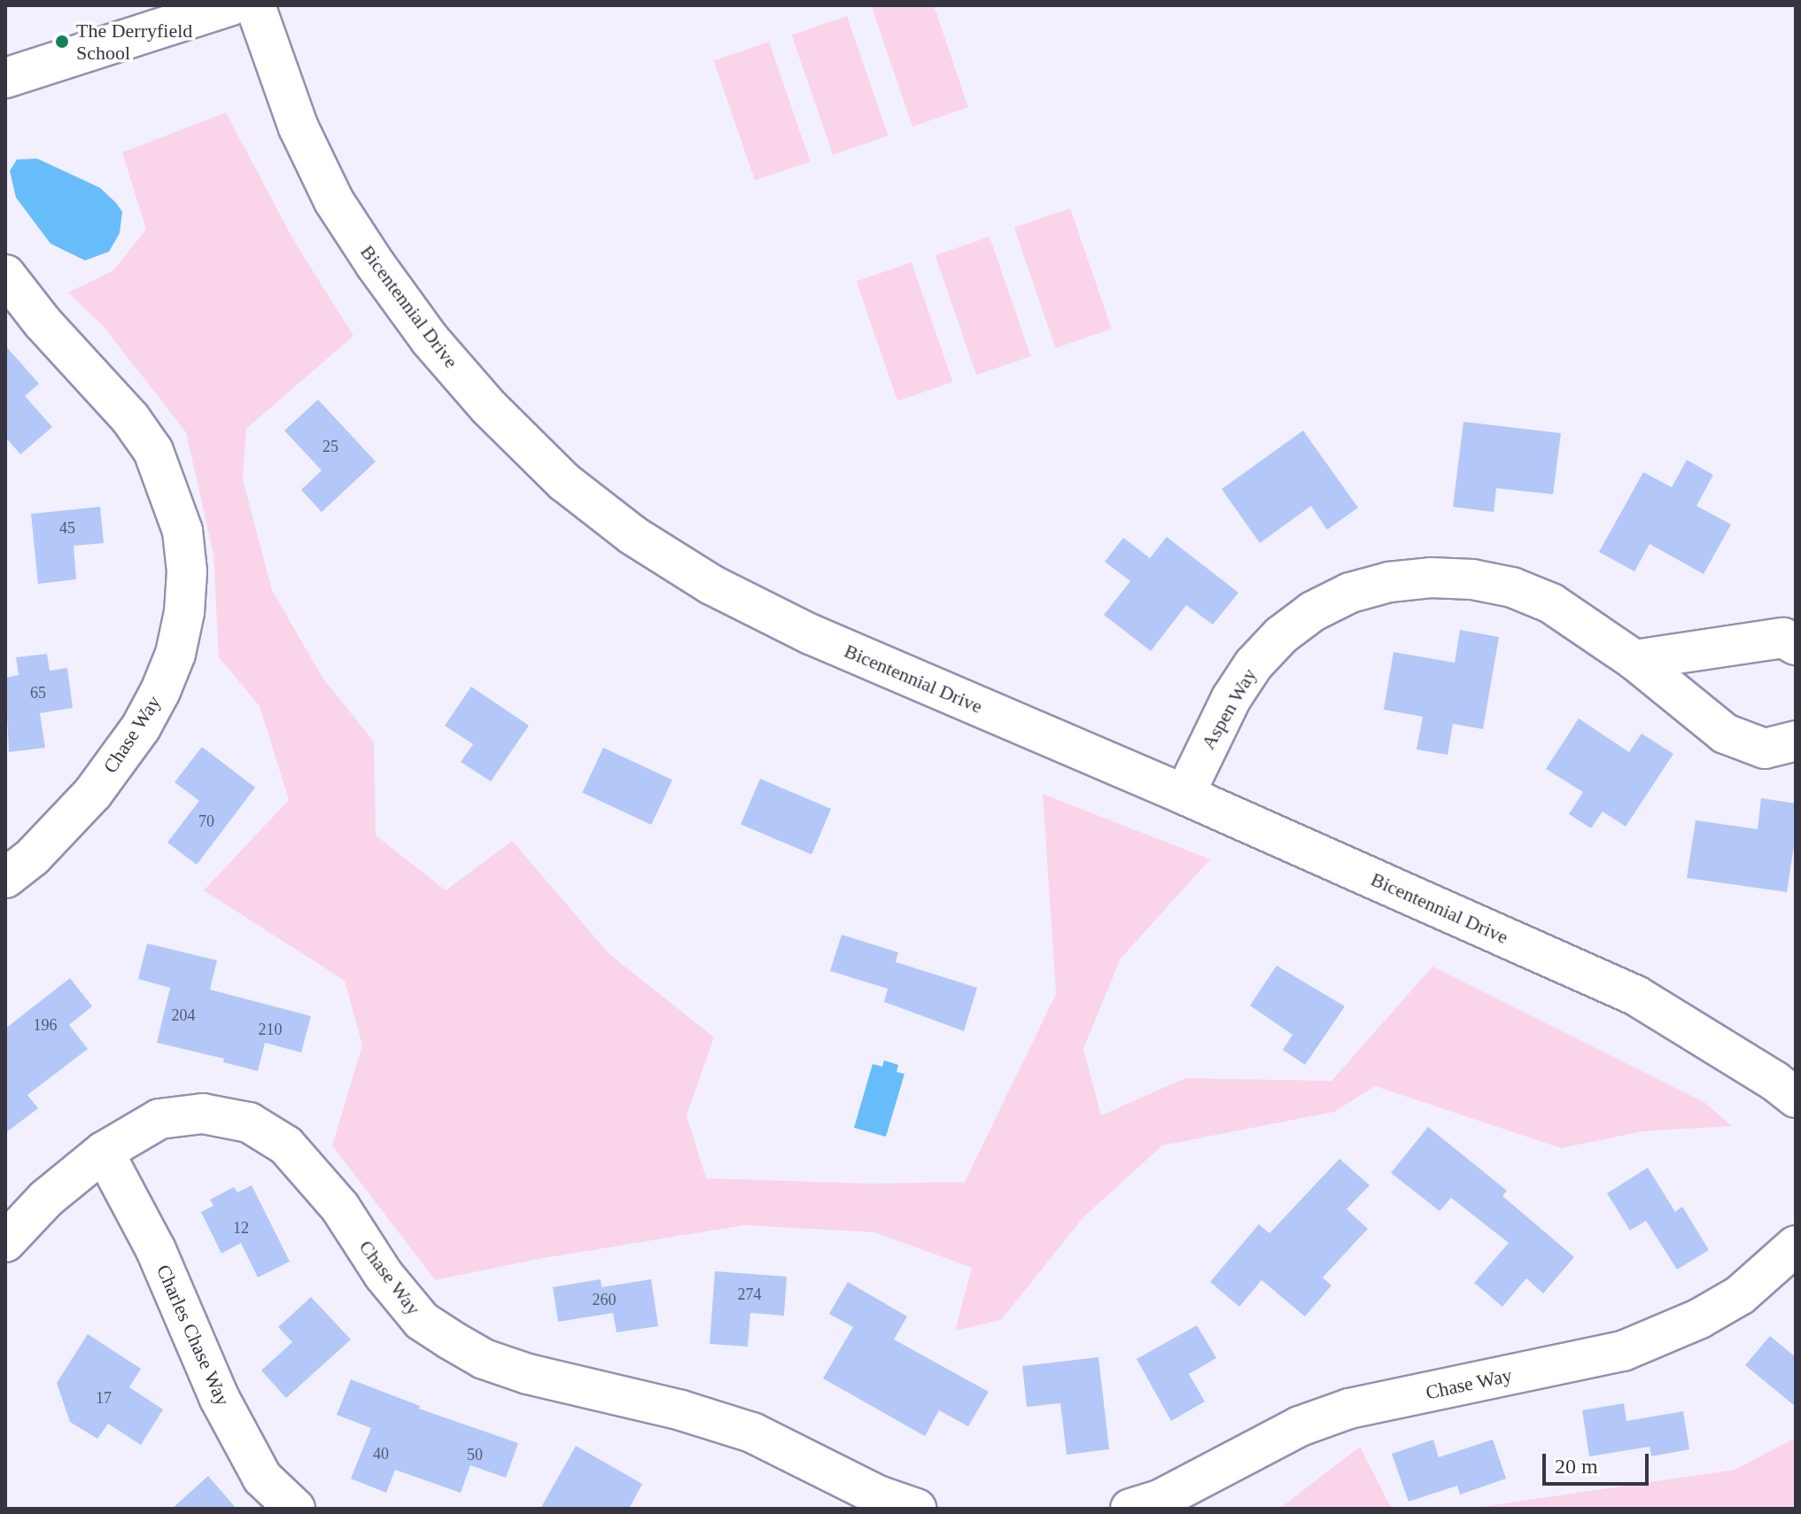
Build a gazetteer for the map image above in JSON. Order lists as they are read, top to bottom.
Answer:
{
  "streets": {
    "street": [
      "Bicentennial Drive",
      "Aspen Way",
      "Chase Way",
      "Charles Chase Way"
    ]
  },
  "crossings": [
    ["Bicentennial Drive", "Aspen Way"],
    ["Chase Way", "Charles Chase Way"]
  ],
  "places": ["The Derryfield School"],
  "house_numbers": [
    "25",
    "45",
    "65",
    "70",
    "204",
    "196",
    "210",
    "12",
    "274",
    "260",
    "17",
    "40",
    "50"
  ],
  "scale_bar": "20 m"
}
